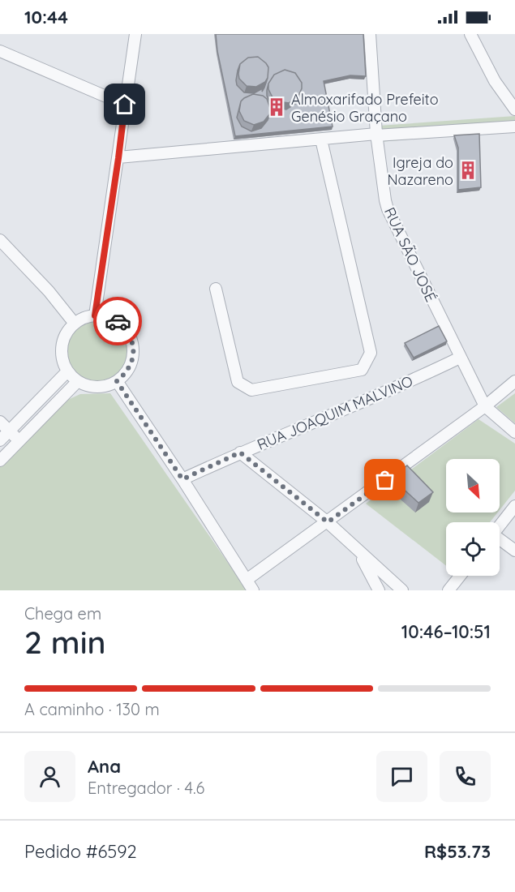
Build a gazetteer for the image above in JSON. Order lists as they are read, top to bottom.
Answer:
{
  "streets": {
    "street": ["RUA SÃO JOSÉ", "RUA JOAQUIM MALVINO"]
  },
  "crossings": [
    ["RUA SÃO JOSÉ", "RUA JOAQUIM MALVINO"]
  ],
  "places": {
    "building": ["Almoxarifado Prefeito Genésio Graçano", "Igreja do Nazareno"]
  },
  "north": "bottom right",
  "page": {
    "status": "10:44",
    "heading": ["2 min", "Chega em", "10:46–10:51"],
    "panel": [
      "Ana",
      "Entregador · 4.6",
      "Pedido #6592",
      "R$53.73"
    ],
    "bar": "A caminho · 130 m"
  }
}
